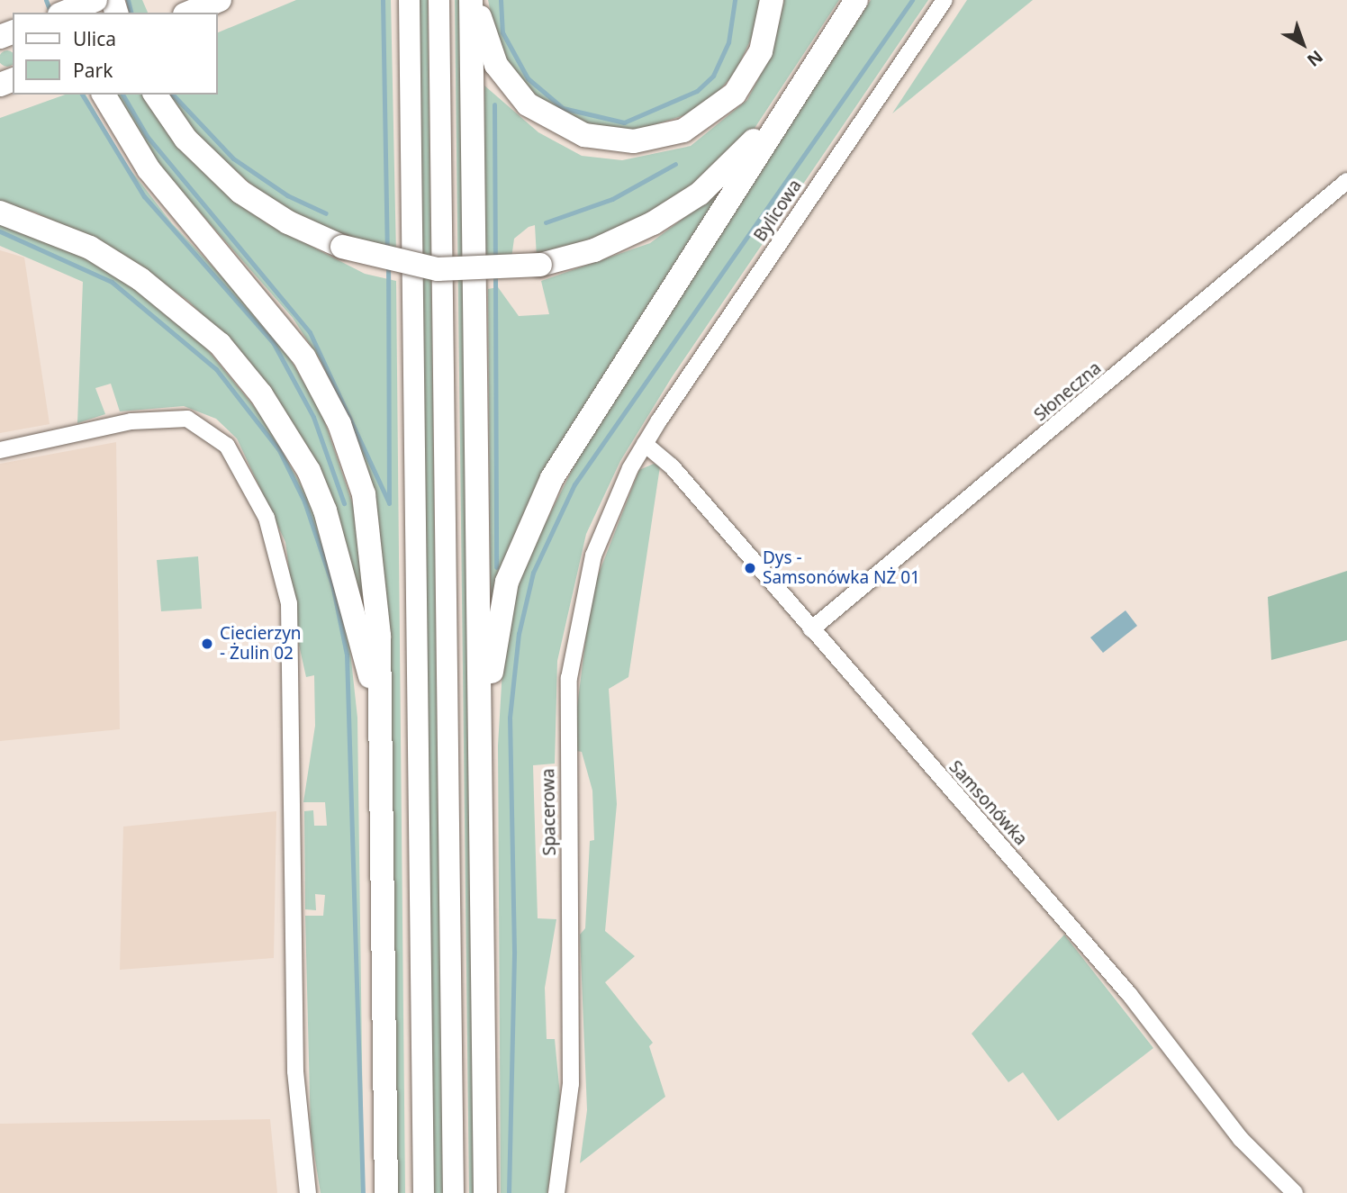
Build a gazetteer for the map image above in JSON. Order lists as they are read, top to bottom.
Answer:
{
  "streets": {
    "street": [
      "Bylicowa",
      "Słoneczna",
      "Samsonówka",
      "Spacerowa"
    ]
  },
  "crossings": [
    ["Bylicowa", "Samsonówka"],
    ["Bylicowa", "Spacerowa"],
    ["Słoneczna", "Samsonówka"],
    ["Samsonówka", "Spacerowa"]
  ],
  "places": ["Dys - Samsonówka NŻ 01", "Ciecierzyn - Żulin 02"],
  "legend": ["Ulica", "Park"],
  "north": "bottom right"
}
